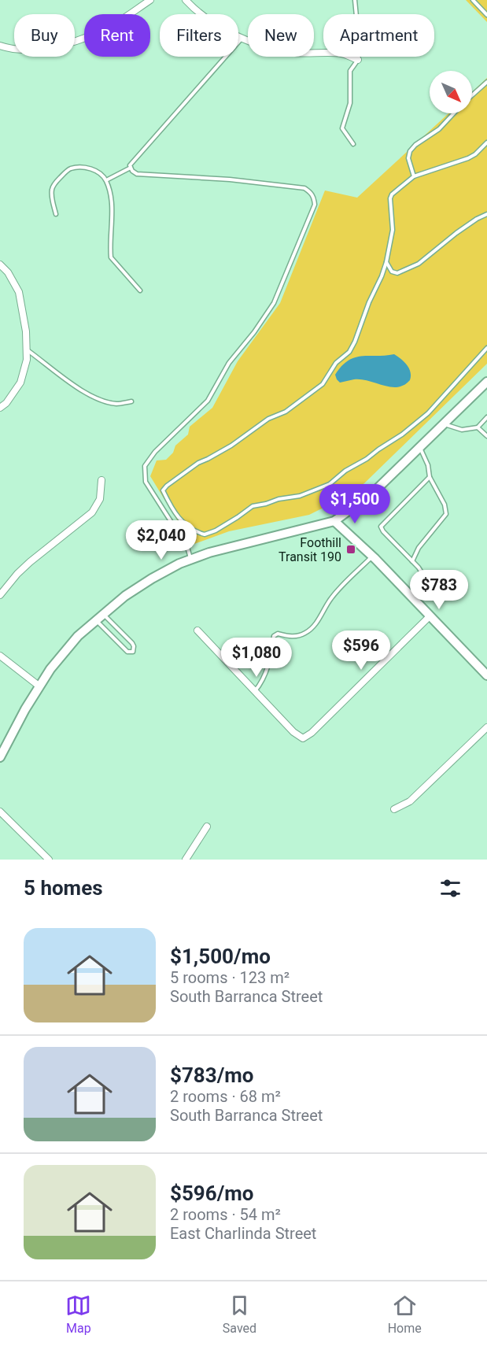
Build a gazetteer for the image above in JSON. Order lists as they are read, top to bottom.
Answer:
{
  "places": {
    "transit": ["Foothill Transit 190"]
  },
  "north": "bottom right",
  "page": {
    "chip": [
      "Buy",
      "Rent",
      "Filters",
      "New",
      "Apartment"
    ],
    "price": [
      "$1,500",
      "$2,040",
      "$783",
      "$596",
      "$1,080"
    ],
    "heading": "5 homes",
    "list": [
      {
        "name": "$1,500/mo",
        "note": "5 rooms · 123 m² · South Barranca Street"
      },
      {
        "name": "$783/mo",
        "note": "2 rooms · 68 m² · South Barranca Street"
      },
      {
        "name": "$596/mo",
        "note": "2 rooms · 54 m² · East Charlinda Street"
      }
    ],
    "tabs": ["Map", "Saved", "Home"]
  }
}
